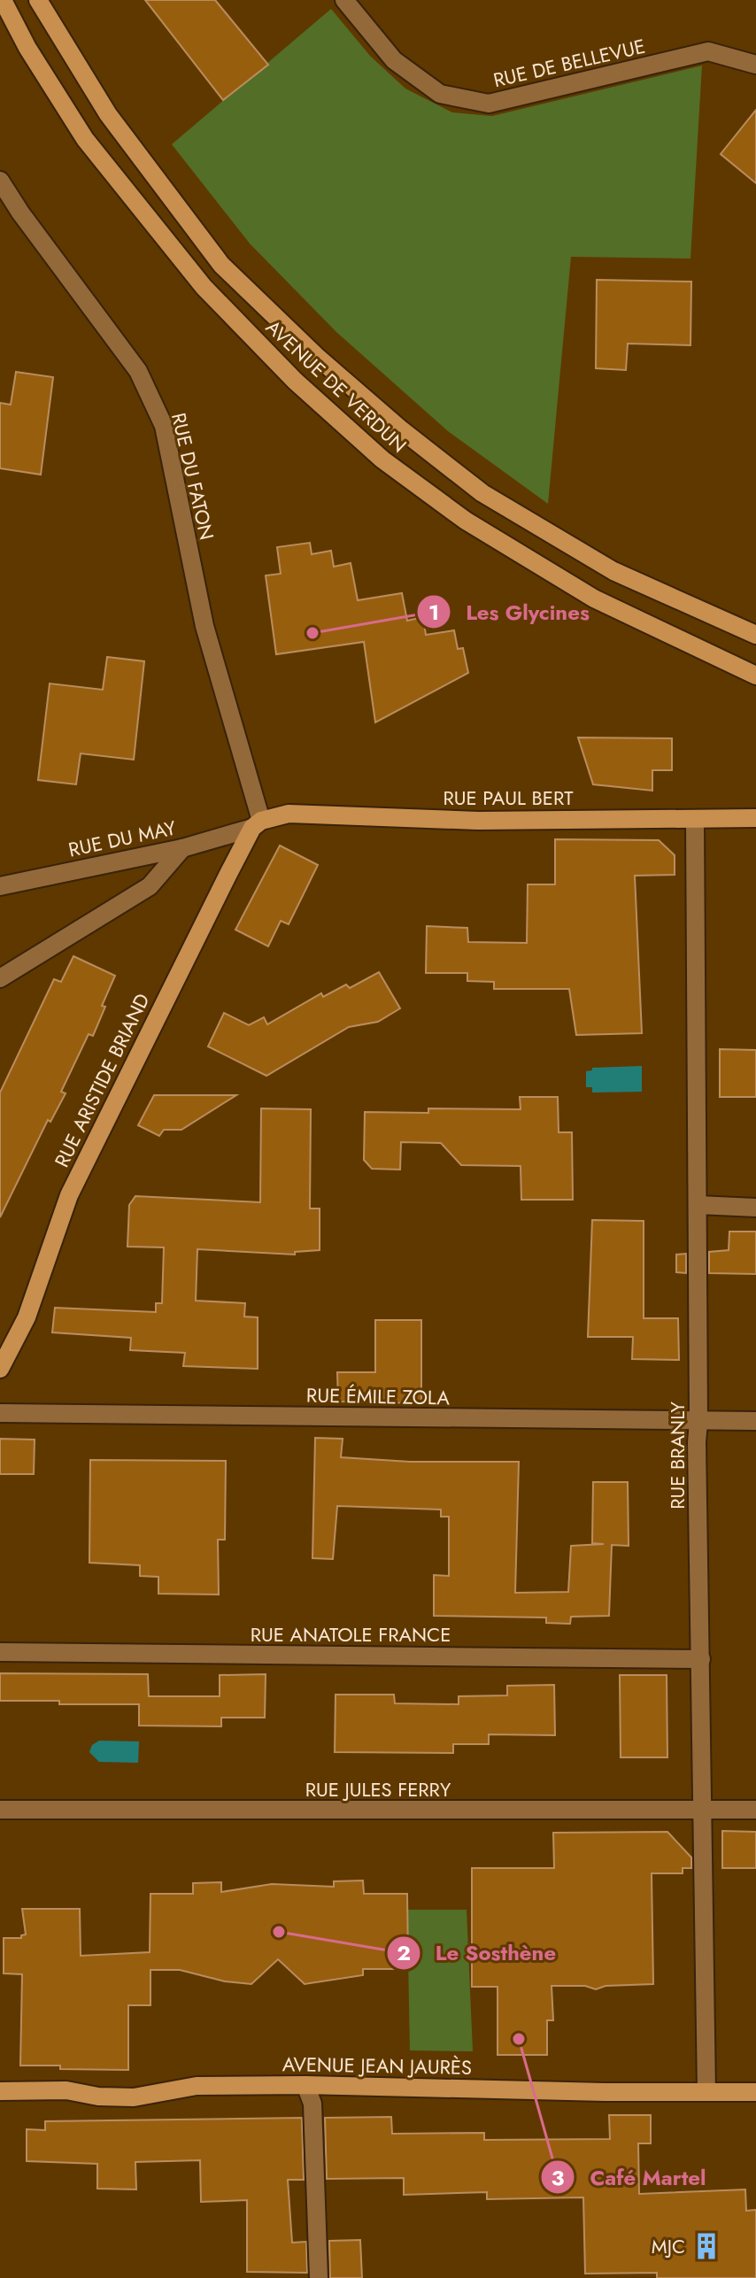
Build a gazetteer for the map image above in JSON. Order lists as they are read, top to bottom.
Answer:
{
  "streets": {
    "main road": [
      "AVENUE DE VERDUN",
      "RUE PAUL BERT",
      "RUE ARISTIDE BRIAND",
      "AVENUE JEAN JAURÈS"
    ],
    "street": [
      "RUE DE BELLEVUE",
      "RUE DU FATON",
      "RUE DU MAY",
      "RUE ÉMILE ZOLA",
      "RUE BRANLY",
      "RUE ANATOLE FRANCE",
      "RUE JULES FERRY"
    ]
  },
  "crossings": [
    ["RUE DU FATON", "RUE PAUL BERT"],
    ["RUE DU FATON", "RUE DU MAY"],
    ["RUE DU FATON", "RUE ARISTIDE BRIAND"],
    ["RUE PAUL BERT", "RUE DU MAY"],
    ["RUE PAUL BERT", "RUE ARISTIDE BRIAND"],
    ["RUE PAUL BERT", "RUE BRANLY"],
    ["RUE DU MAY", "RUE ARISTIDE BRIAND"],
    ["RUE ÉMILE ZOLA", "RUE BRANLY"],
    ["RUE BRANLY", "RUE ANATOLE FRANCE"],
    ["RUE BRANLY", "RUE JULES FERRY"],
    ["RUE BRANLY", "AVENUE JEAN JAURÈS"]
  ],
  "places": {
    "other": ["Les Glycines", "Le Sosthène", "Café Martel"],
    "building": ["MJC"]
  }
}
